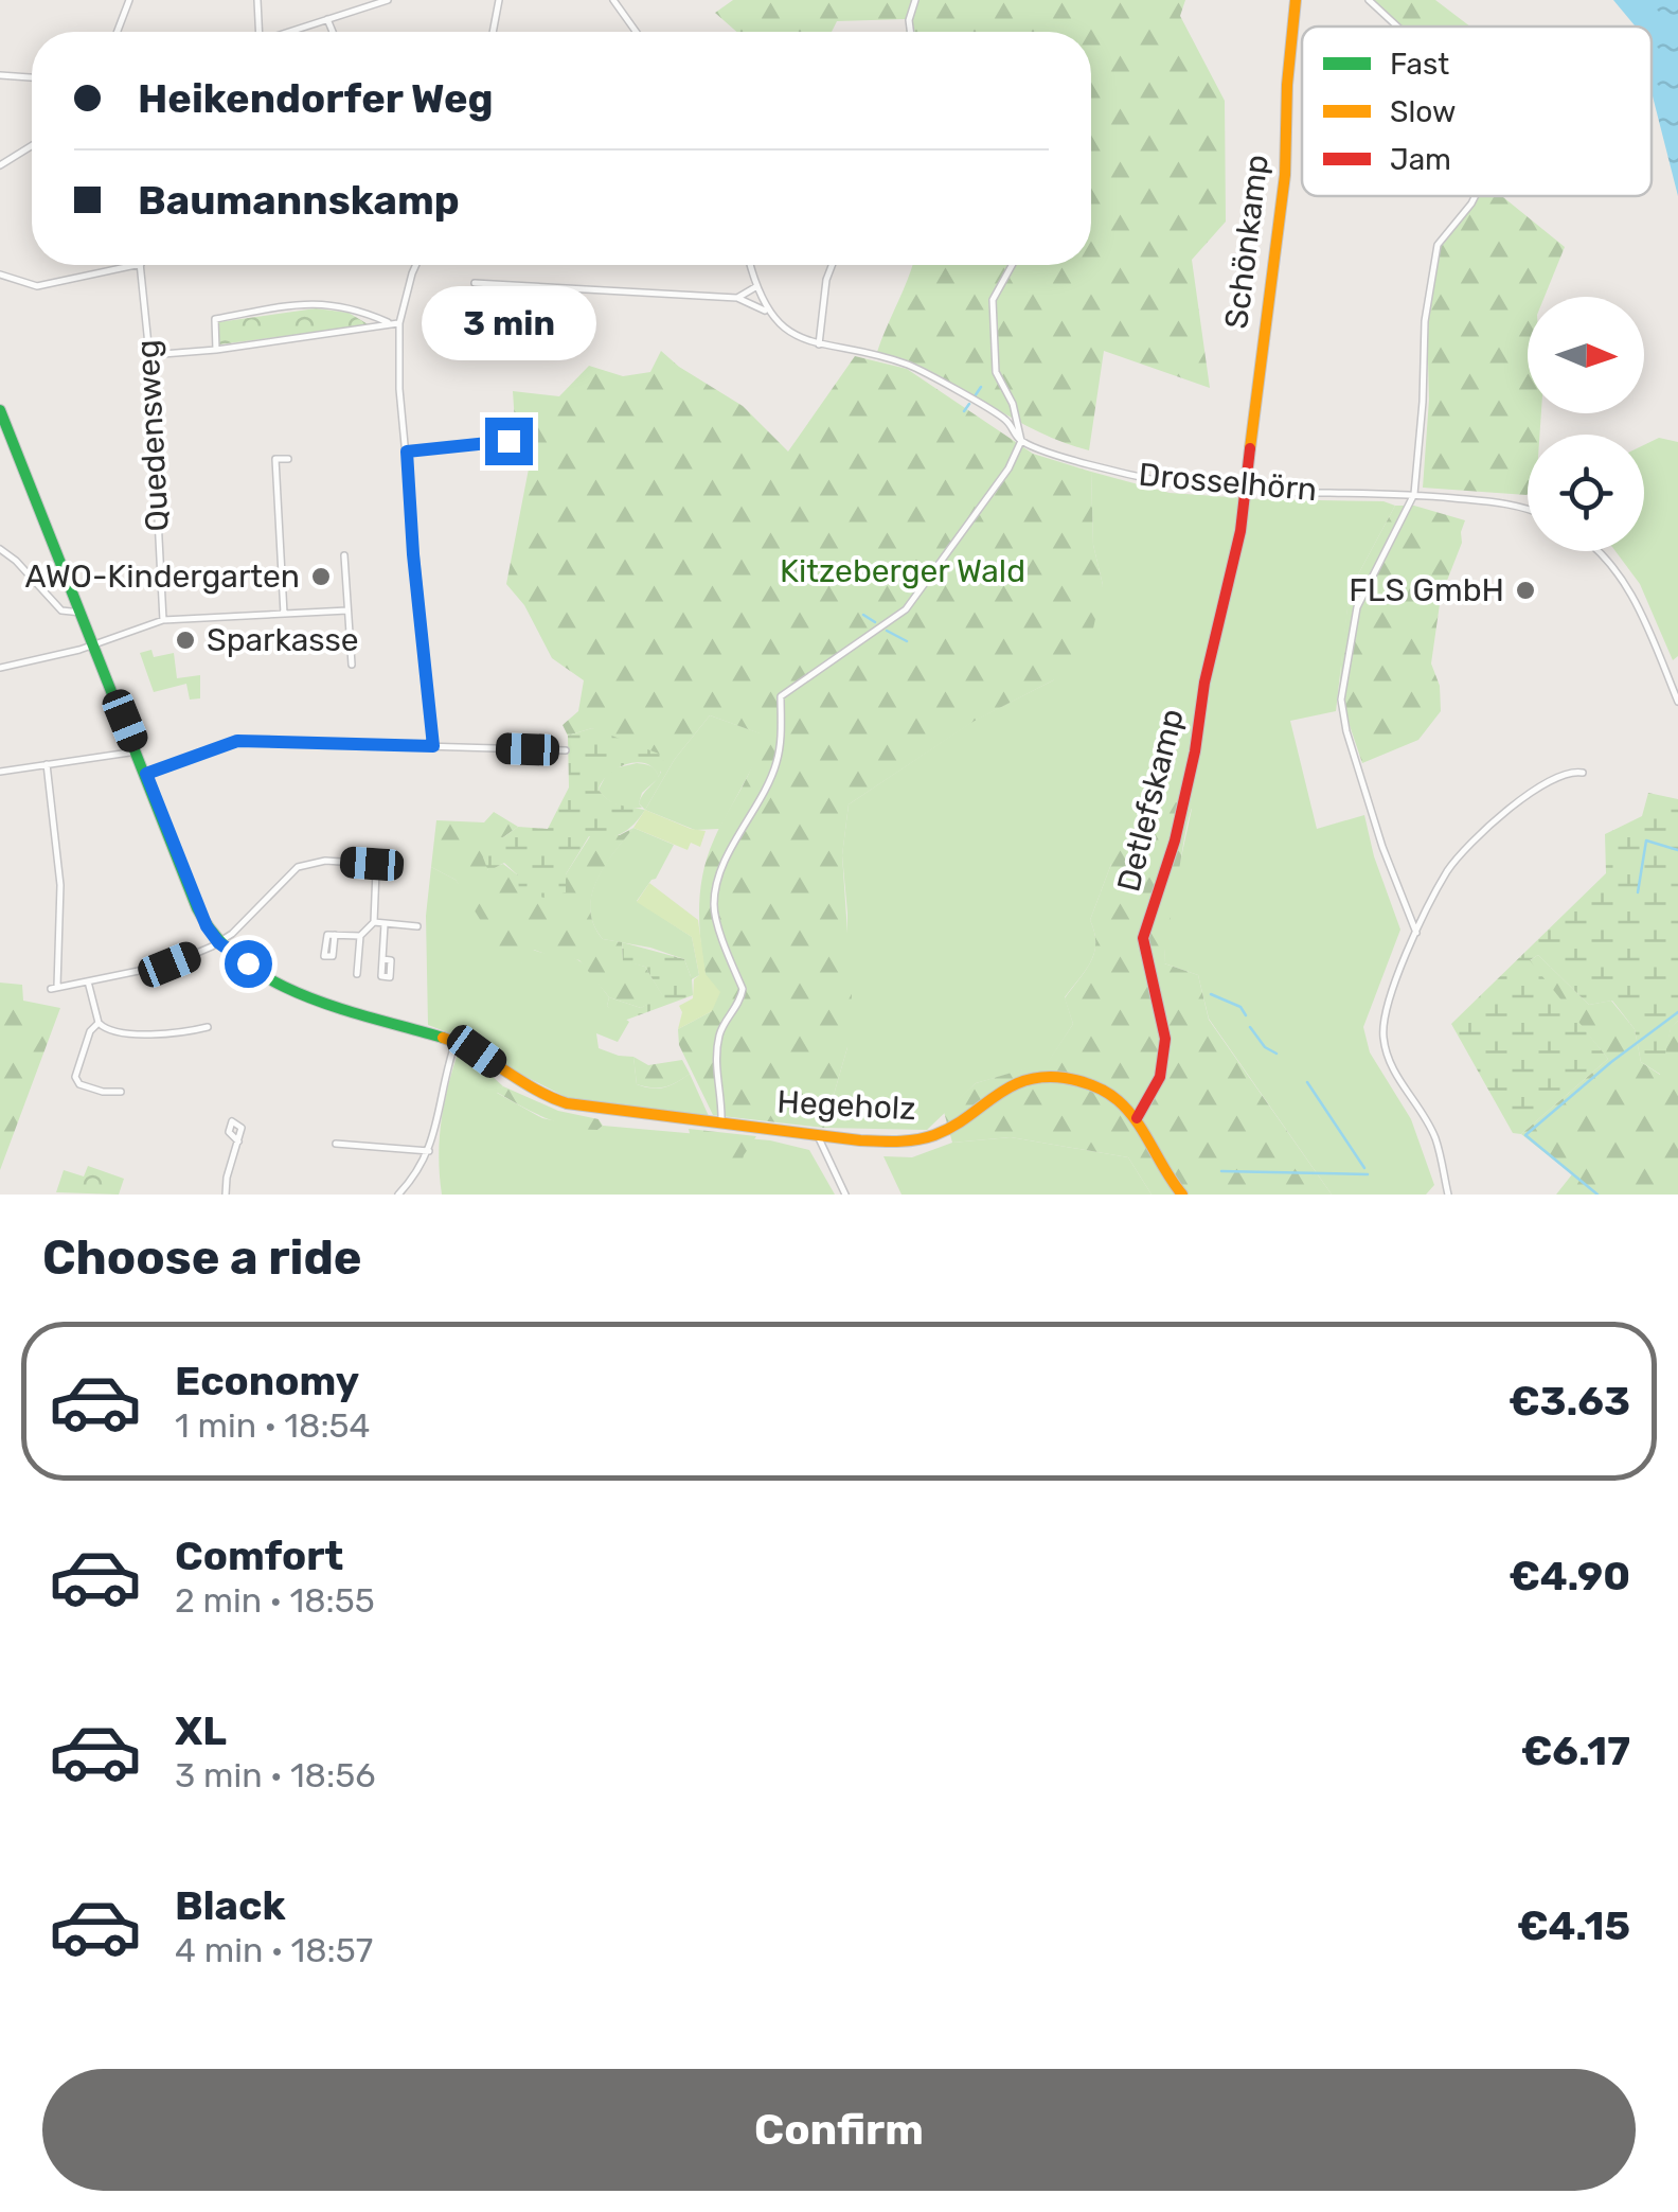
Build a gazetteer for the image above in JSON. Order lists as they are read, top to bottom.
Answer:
{
  "streets": {
    "street": [
      "Schönkamp",
      "Quedensweg",
      "Drosselhörn",
      "Detlefskamp",
      "Hegeholz"
    ]
  },
  "crossings": [
    ["Schönkamp", "Drosselhörn"],
    ["Schönkamp", "Detlefskamp"],
    ["Drosselhörn", "Detlefskamp"],
    ["Detlefskamp", "Hegeholz"]
  ],
  "parks": ["Kitzeberger Wald"],
  "places": ["AWO-Kindergarten", "FLS GmbH", "Sparkasse"],
  "legend": ["Fast", "Slow", "Jam"],
  "north": "right",
  "page": {
    "banner": ["Heikendorfer Weg", "Baumannskamp"],
    "bubble": "3 min",
    "heading": "Choose a ride",
    "list": [
      {
        "name": "Economy",
        "note": "1 min · 18:54",
        "value": "€3.63"
      },
      {
        "name": "Comfort",
        "note": "2 min · 18:55",
        "value": "€4.90"
      },
      {
        "name": "XL",
        "note": "3 min · 18:56",
        "value": "€6.17"
      },
      {
        "name": "Black",
        "note": "4 min · 18:57",
        "value": "€4.15"
      }
    ],
    "buttons": "Confirm"
  }
}
